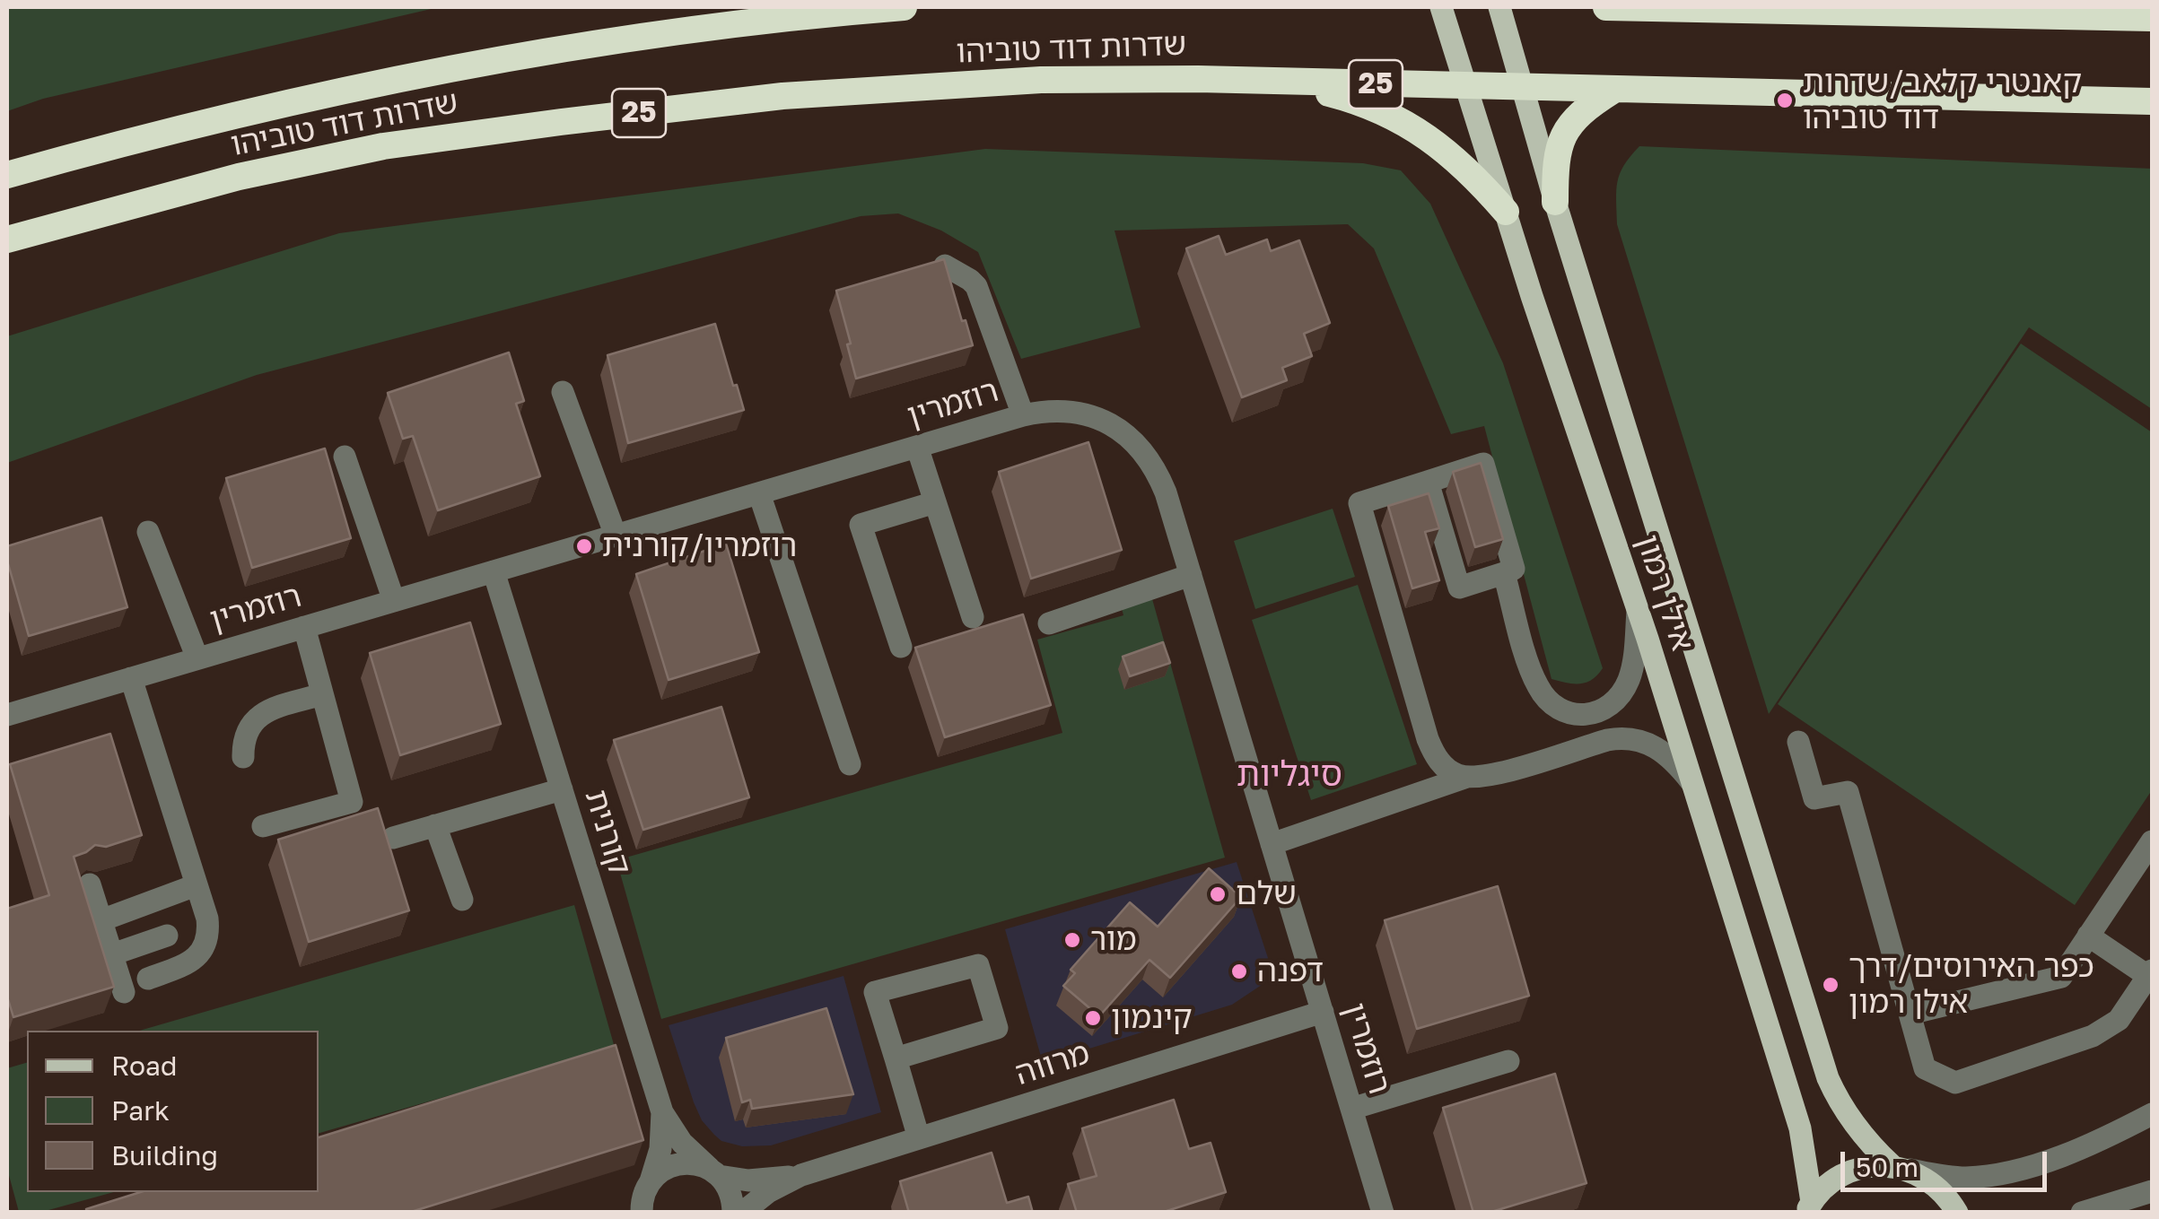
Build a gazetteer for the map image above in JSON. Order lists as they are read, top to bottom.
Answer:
{
  "streets": {
    "highway": ["שדרות דוד טוביהו", "25"],
    "main road": ["אילן רמון"],
    "street": ["רוזמרין", "קורנית", "מרווה"]
  },
  "crossings": [
    ["שדרות דוד טוביהו", "אילן רמון"],
    ["רוזמרין", "קורנית"],
    ["רוזמרין", "מרווה"],
    ["קורנית", "מרווה"]
  ],
  "districts": ["סיגליות"],
  "places": [
    "קאנטרי קלאב/שדרות דוד טוביהו",
    "רוזמרין/קורנית",
    "שלם",
    "מור",
    "דפנה",
    "כפר האירוסים/דרך אילן רמון",
    "קינמון"
  ],
  "legend": ["Road", "Park", "Building"],
  "scale_bar": "50 m"
}
